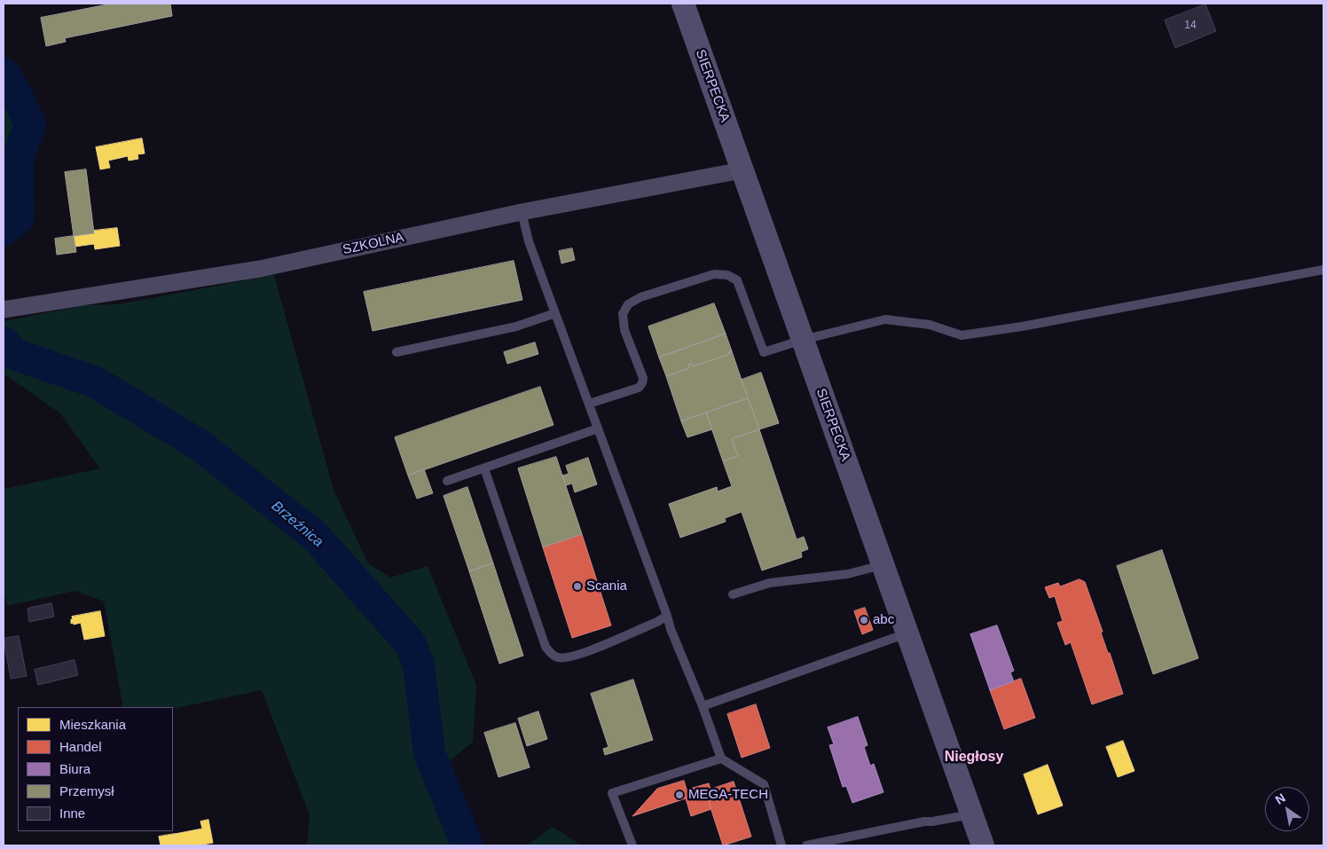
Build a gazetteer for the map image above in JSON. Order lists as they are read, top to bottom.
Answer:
{
  "streets": {
    "street": ["SIERPECKA", "SZKOLNA"]
  },
  "crossings": [
    ["SIERPECKA", "SZKOLNA"]
  ],
  "districts": ["Niegłosy"],
  "water": ["Brzeźnica"],
  "places": ["Scania", "abc", "MEGA-TECH"],
  "house_numbers": ["14"],
  "legend": [
    "Mieszkania",
    "Handel",
    "Biura",
    "Przemysł",
    "Inne"
  ],
  "north": "top left"
}
